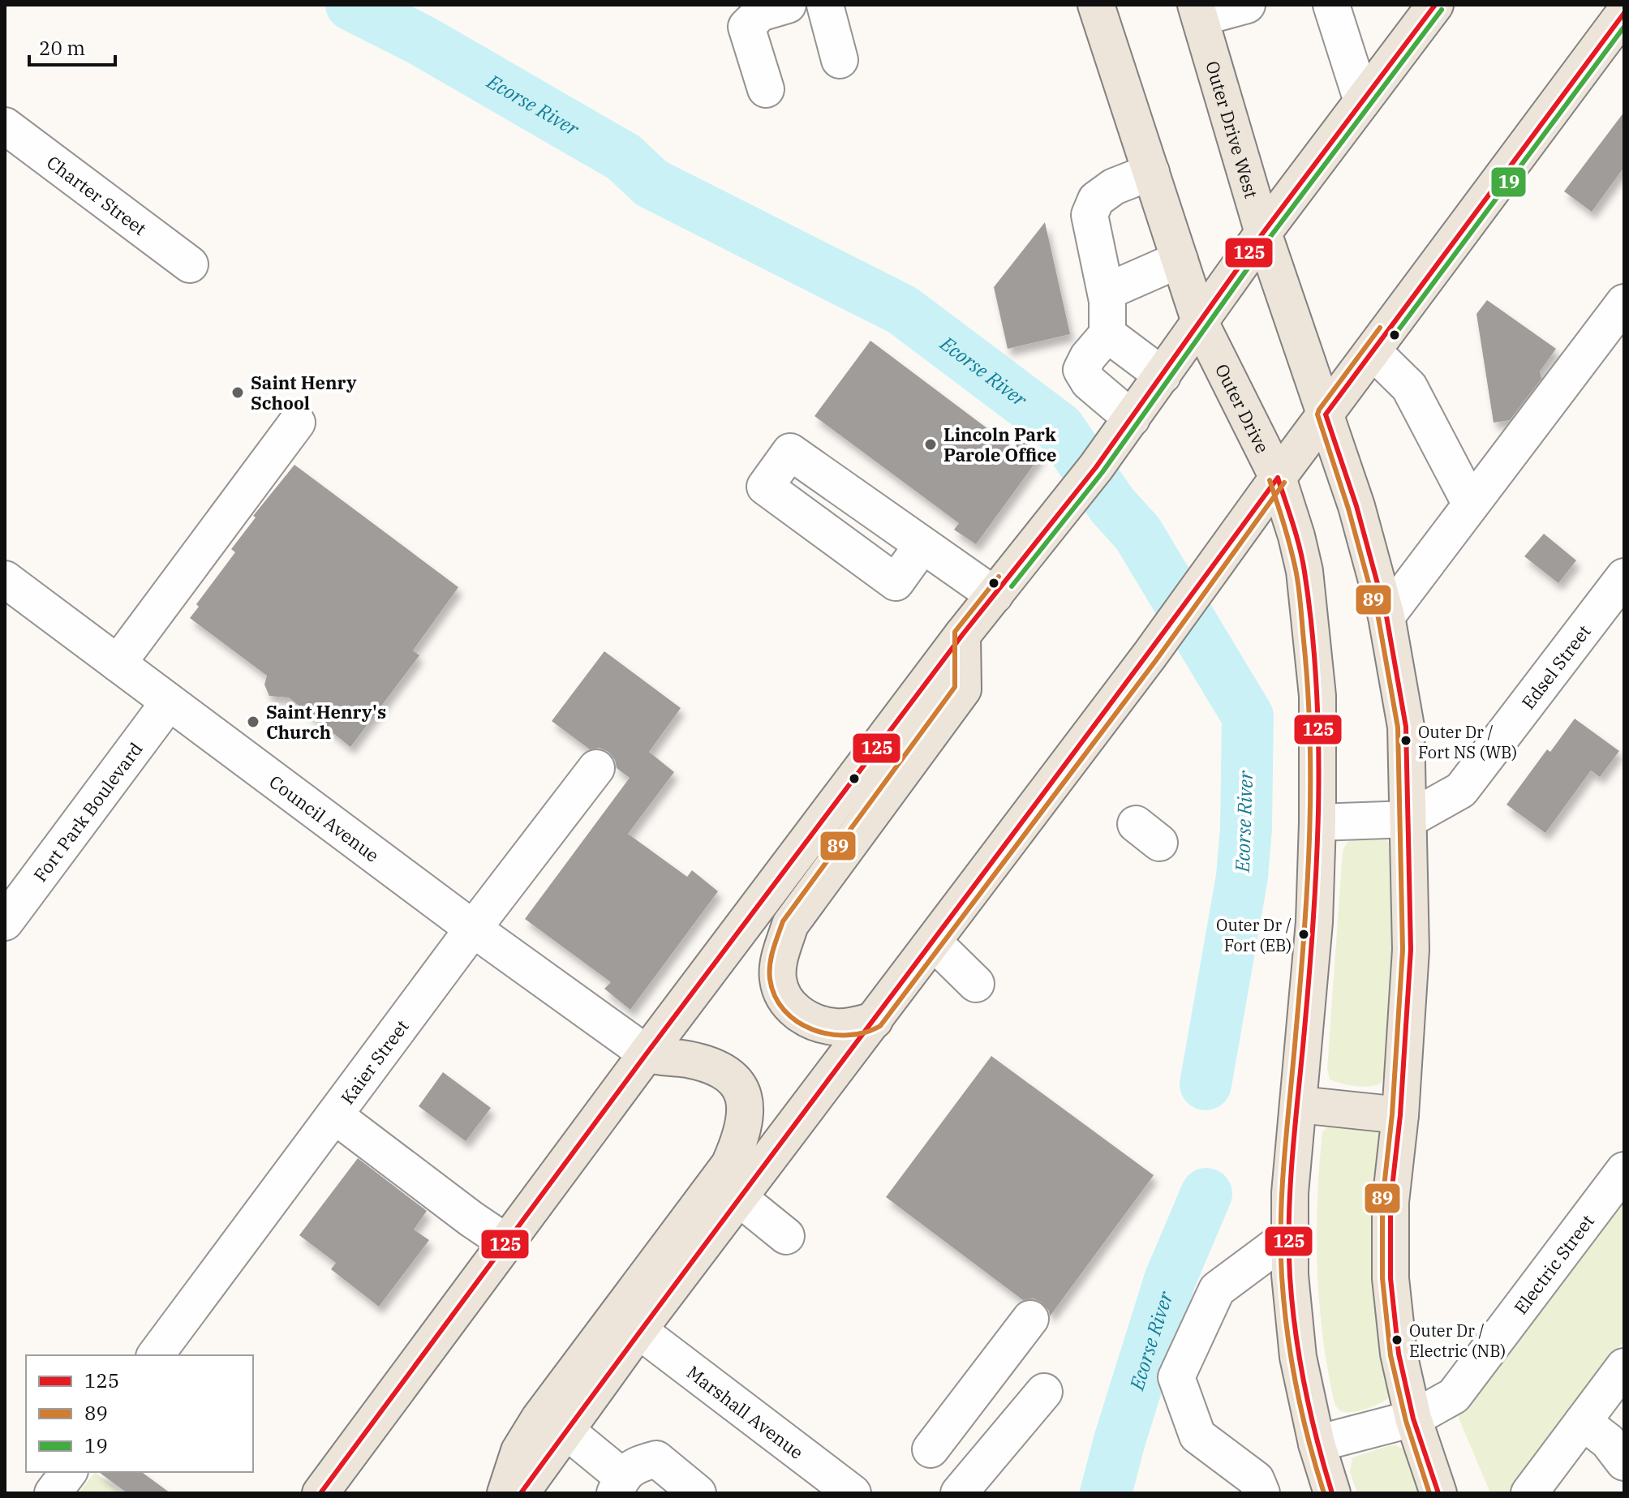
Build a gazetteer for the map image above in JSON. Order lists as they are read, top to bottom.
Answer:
{
  "streets": {
    "main road": ["Outer Drive West", "Outer Drive"],
    "street": [
      "Charter Street",
      "Edsel Street",
      "Fort Park Boulevard",
      "Council Avenue",
      "Kaier Street",
      "Electric Street",
      "Marshall Avenue"
    ]
  },
  "crossings": [
    ["Outer Drive West", "Edsel Street"],
    ["Outer Drive West", "Electric Street"],
    ["Outer Drive", "Edsel Street"],
    ["Outer Drive", "Electric Street"],
    ["Fort Park Boulevard", "Council Avenue"],
    ["Council Avenue", "Kaier Street"]
  ],
  "water": ["Ecorse River"],
  "places": [
    "Saint Henry School",
    "Lincoln Park Parole Office",
    "Saint Henry's Church",
    "Outer Dr / Fort NS (WB)",
    "Outer Dr / Fort (EB)",
    "Outer Dr / Electric (NB)"
  ],
  "lines": ["transit line 125", "transit line 19", "transit line 89"],
  "legend": ["125", "89", "19"],
  "scale_bar": "20 m"
}
